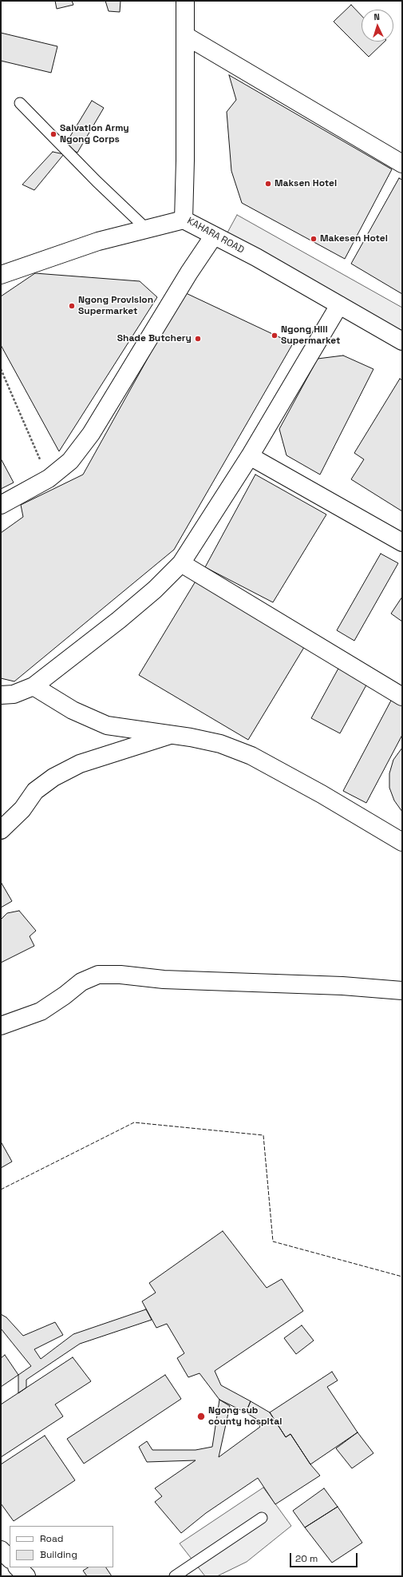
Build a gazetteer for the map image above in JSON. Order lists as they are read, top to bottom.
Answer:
{
  "streets": {
    "street": ["KAHARA ROAD"]
  },
  "places": [
    "Salvation Army Ngong Corps",
    "Maksen Hotel",
    "Makesen Hotel",
    "Ngong Provision Supermarket",
    "Ngong Hill Supermarket",
    "Shade Butchery",
    "Ngong sub county hospital"
  ],
  "legend": ["Road", "Building"],
  "scale_bar": "20 m",
  "north": "top"
}
